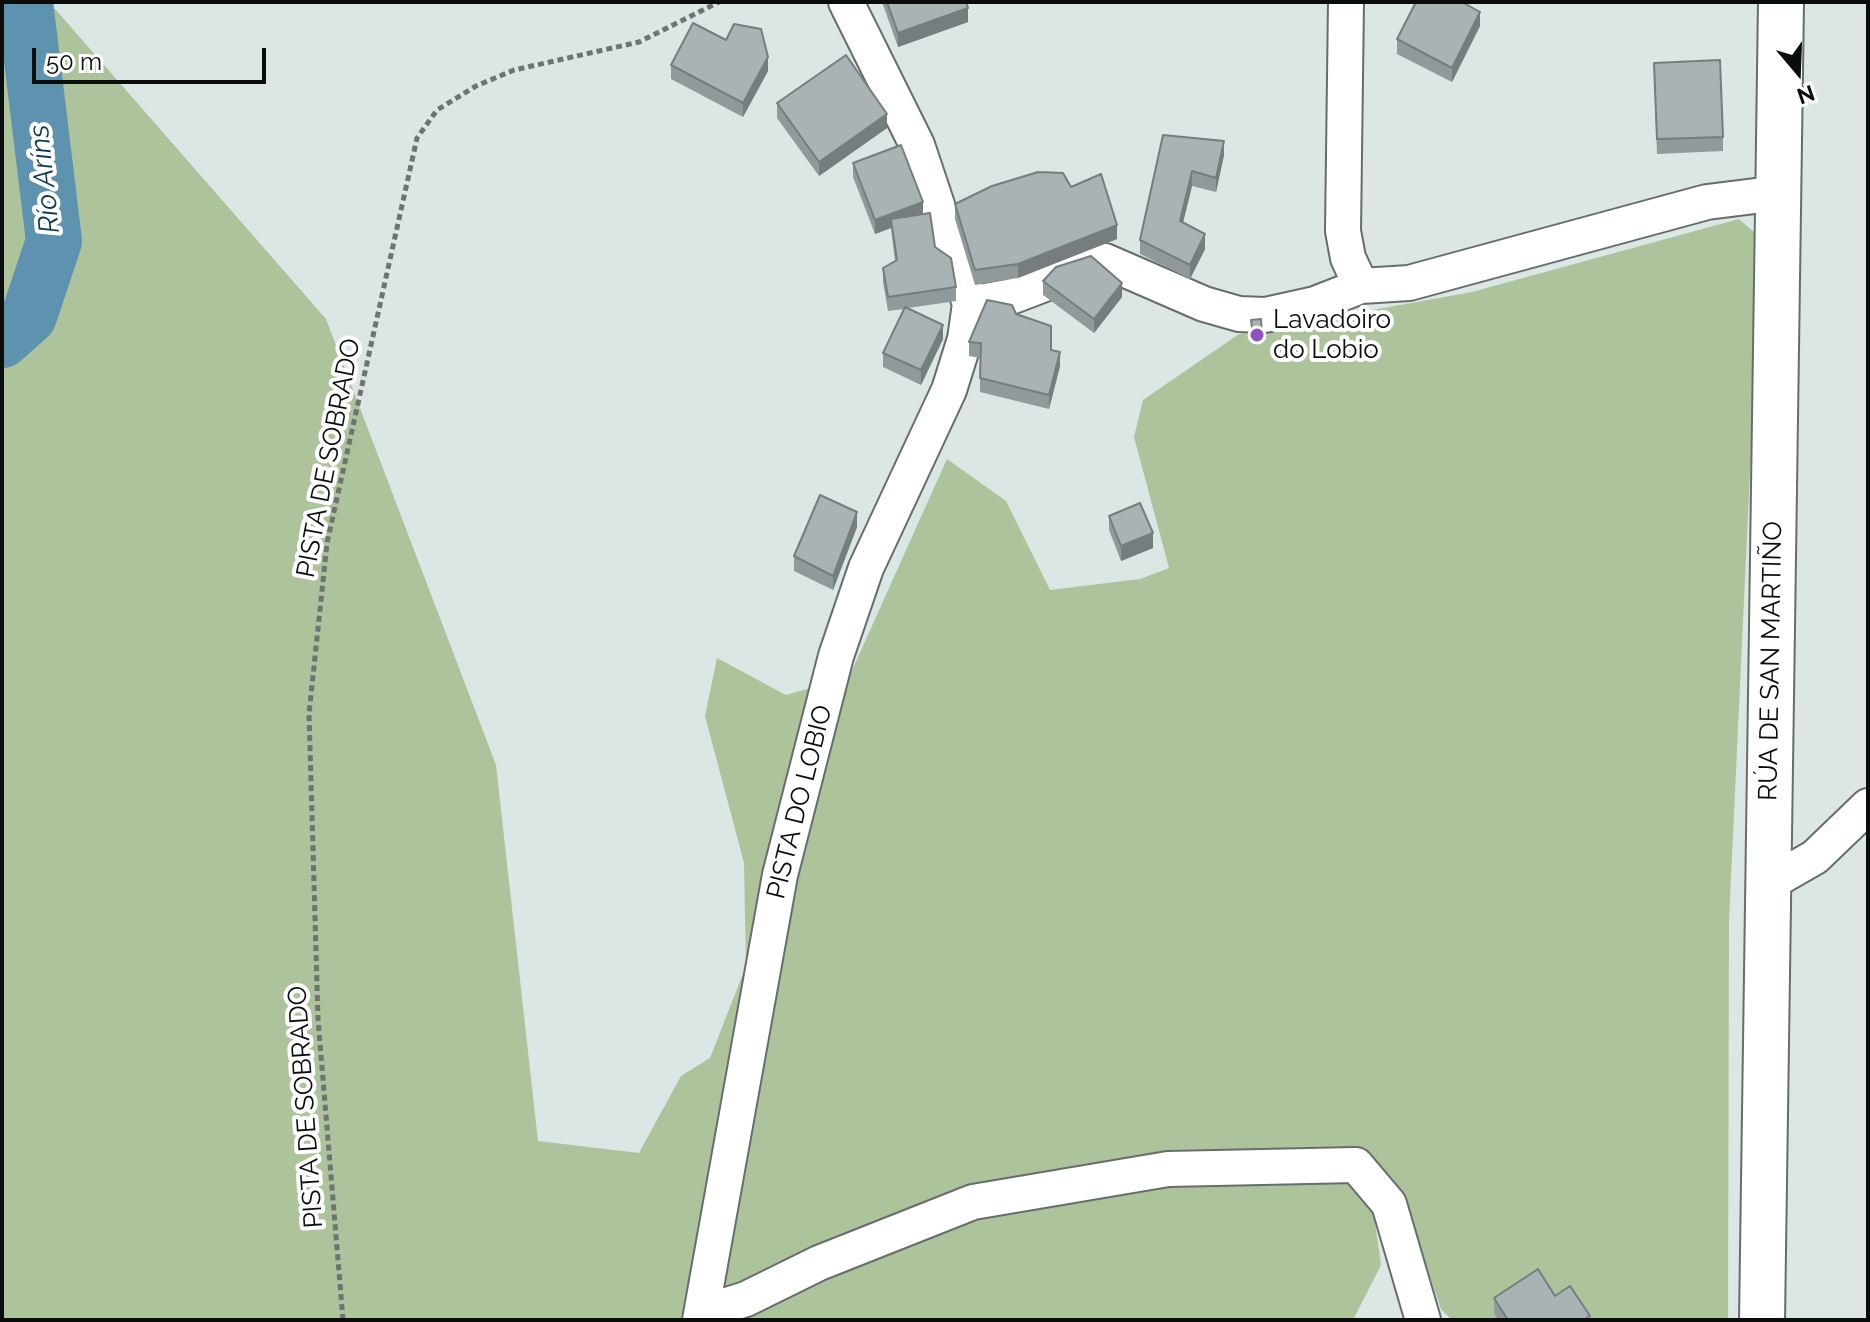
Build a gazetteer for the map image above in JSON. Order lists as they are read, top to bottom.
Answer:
{
  "streets": {
    "street": ["RÚA DE SAN MARTIÑO", "PISTA DO LOBIO"],
    "path": ["PISTA DE SOBRADO"]
  },
  "water": ["Río Aríns"],
  "places": ["Lavadoiro do Lobio"],
  "scale_bar": "50 m",
  "north": "bottom"
}
